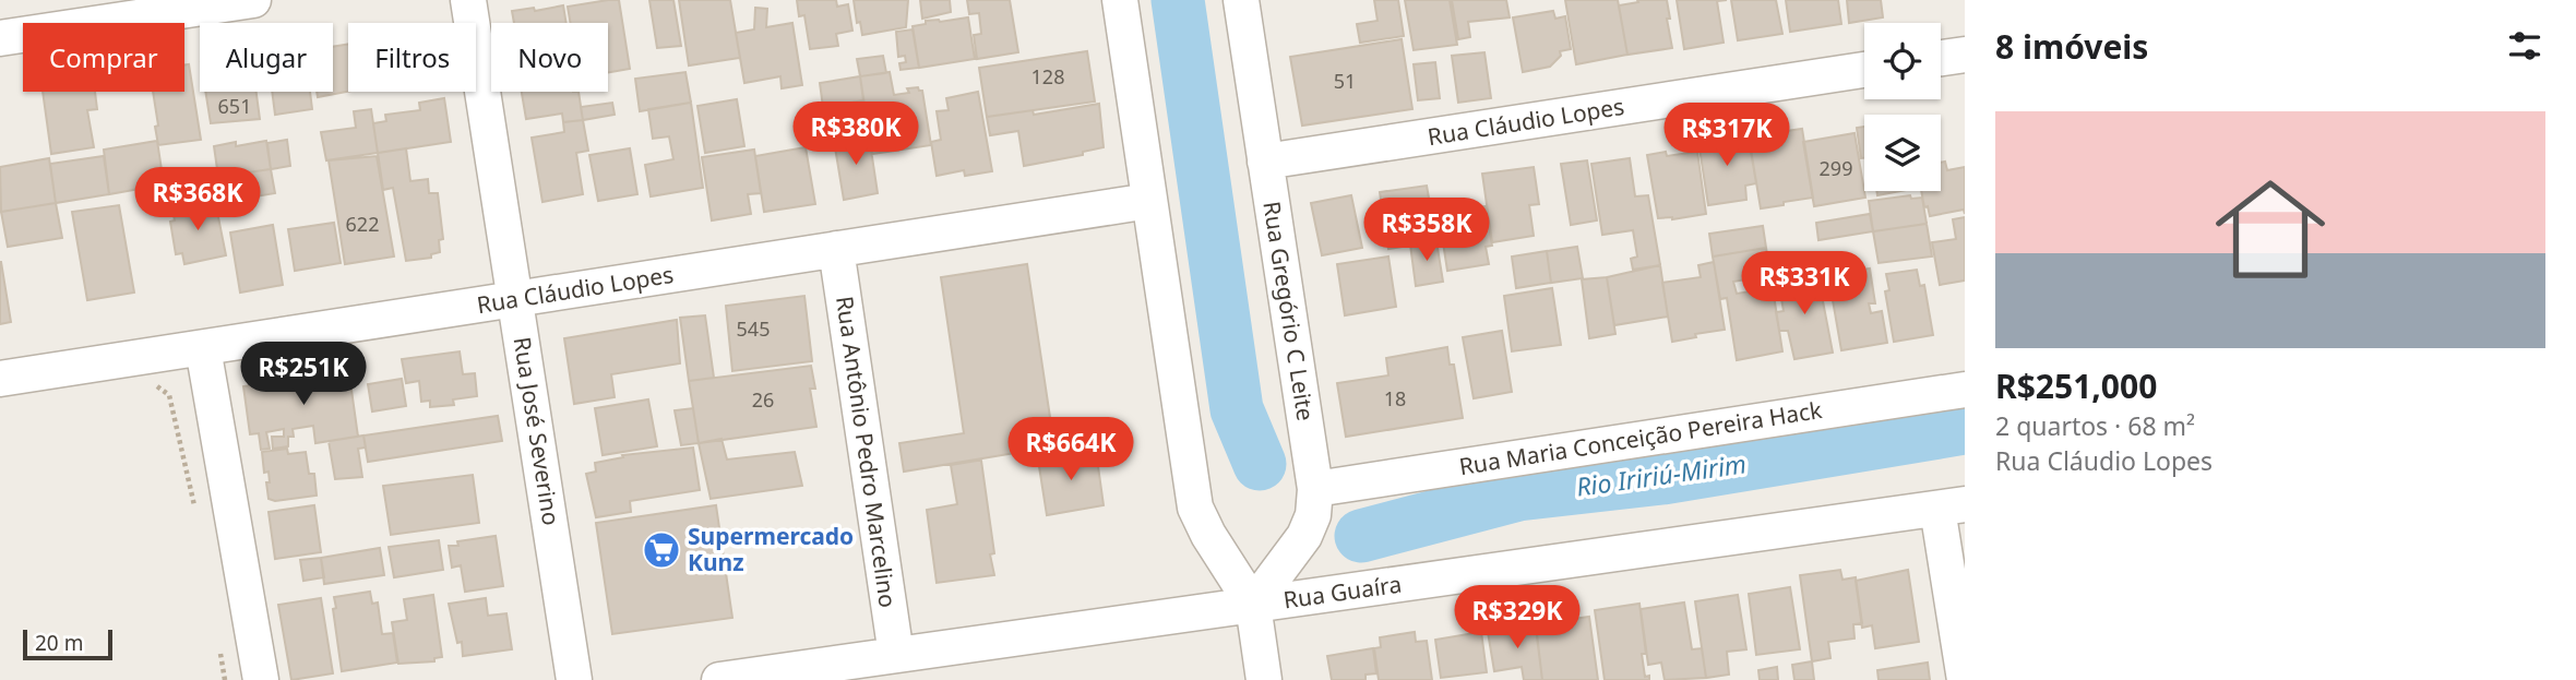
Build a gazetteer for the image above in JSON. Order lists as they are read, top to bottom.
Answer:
{
  "streets": {
    "street": [
      "Rua Cláudio Lopes",
      "Rua Gregório C Leite",
      "Rua José Severino",
      "Rua Maria Conceição Pereira Hack",
      "Rua Antônio Pedro Marcelino",
      "Rua Guaíra"
    ]
  },
  "crossings": [
    ["Rua Cláudio Lopes", "Rua Gregório C Leite"],
    ["Rua Cláudio Lopes", "Rua José Severino"],
    ["Rua Cláudio Lopes", "Rua Antônio Pedro Marcelino"],
    ["Rua Gregório C Leite", "Rua Maria Conceição Pereira Hack"],
    ["Rua Gregório C Leite", "Rua Guaíra"],
    ["Rua Antônio Pedro Marcelino", "Rua Guaíra"]
  ],
  "water": ["Rio Iririú-Mirim"],
  "places": {
    "supermarket": ["Supermercado Kunz"]
  },
  "house_numbers": [
    "128",
    "51",
    "651",
    "299",
    "622",
    "545",
    "18",
    "26"
  ],
  "scale_bar": "20 m",
  "page": {
    "heading": "8 imóveis",
    "chip": [
      "Comprar",
      "Alugar",
      "Filtros",
      "Novo"
    ],
    "list": [
      {
        "name": "R$251,000",
        "note": "2 quartos · 68 m² · Rua Cláudio Lopes"
      }
    ],
    "price": [
      "R$380K",
      "R$317K",
      "R$368K",
      "R$358K",
      "R$331K",
      "R$251K",
      "R$664K",
      "R$329K"
    ],
    "scale": "20 m"
  }
}
